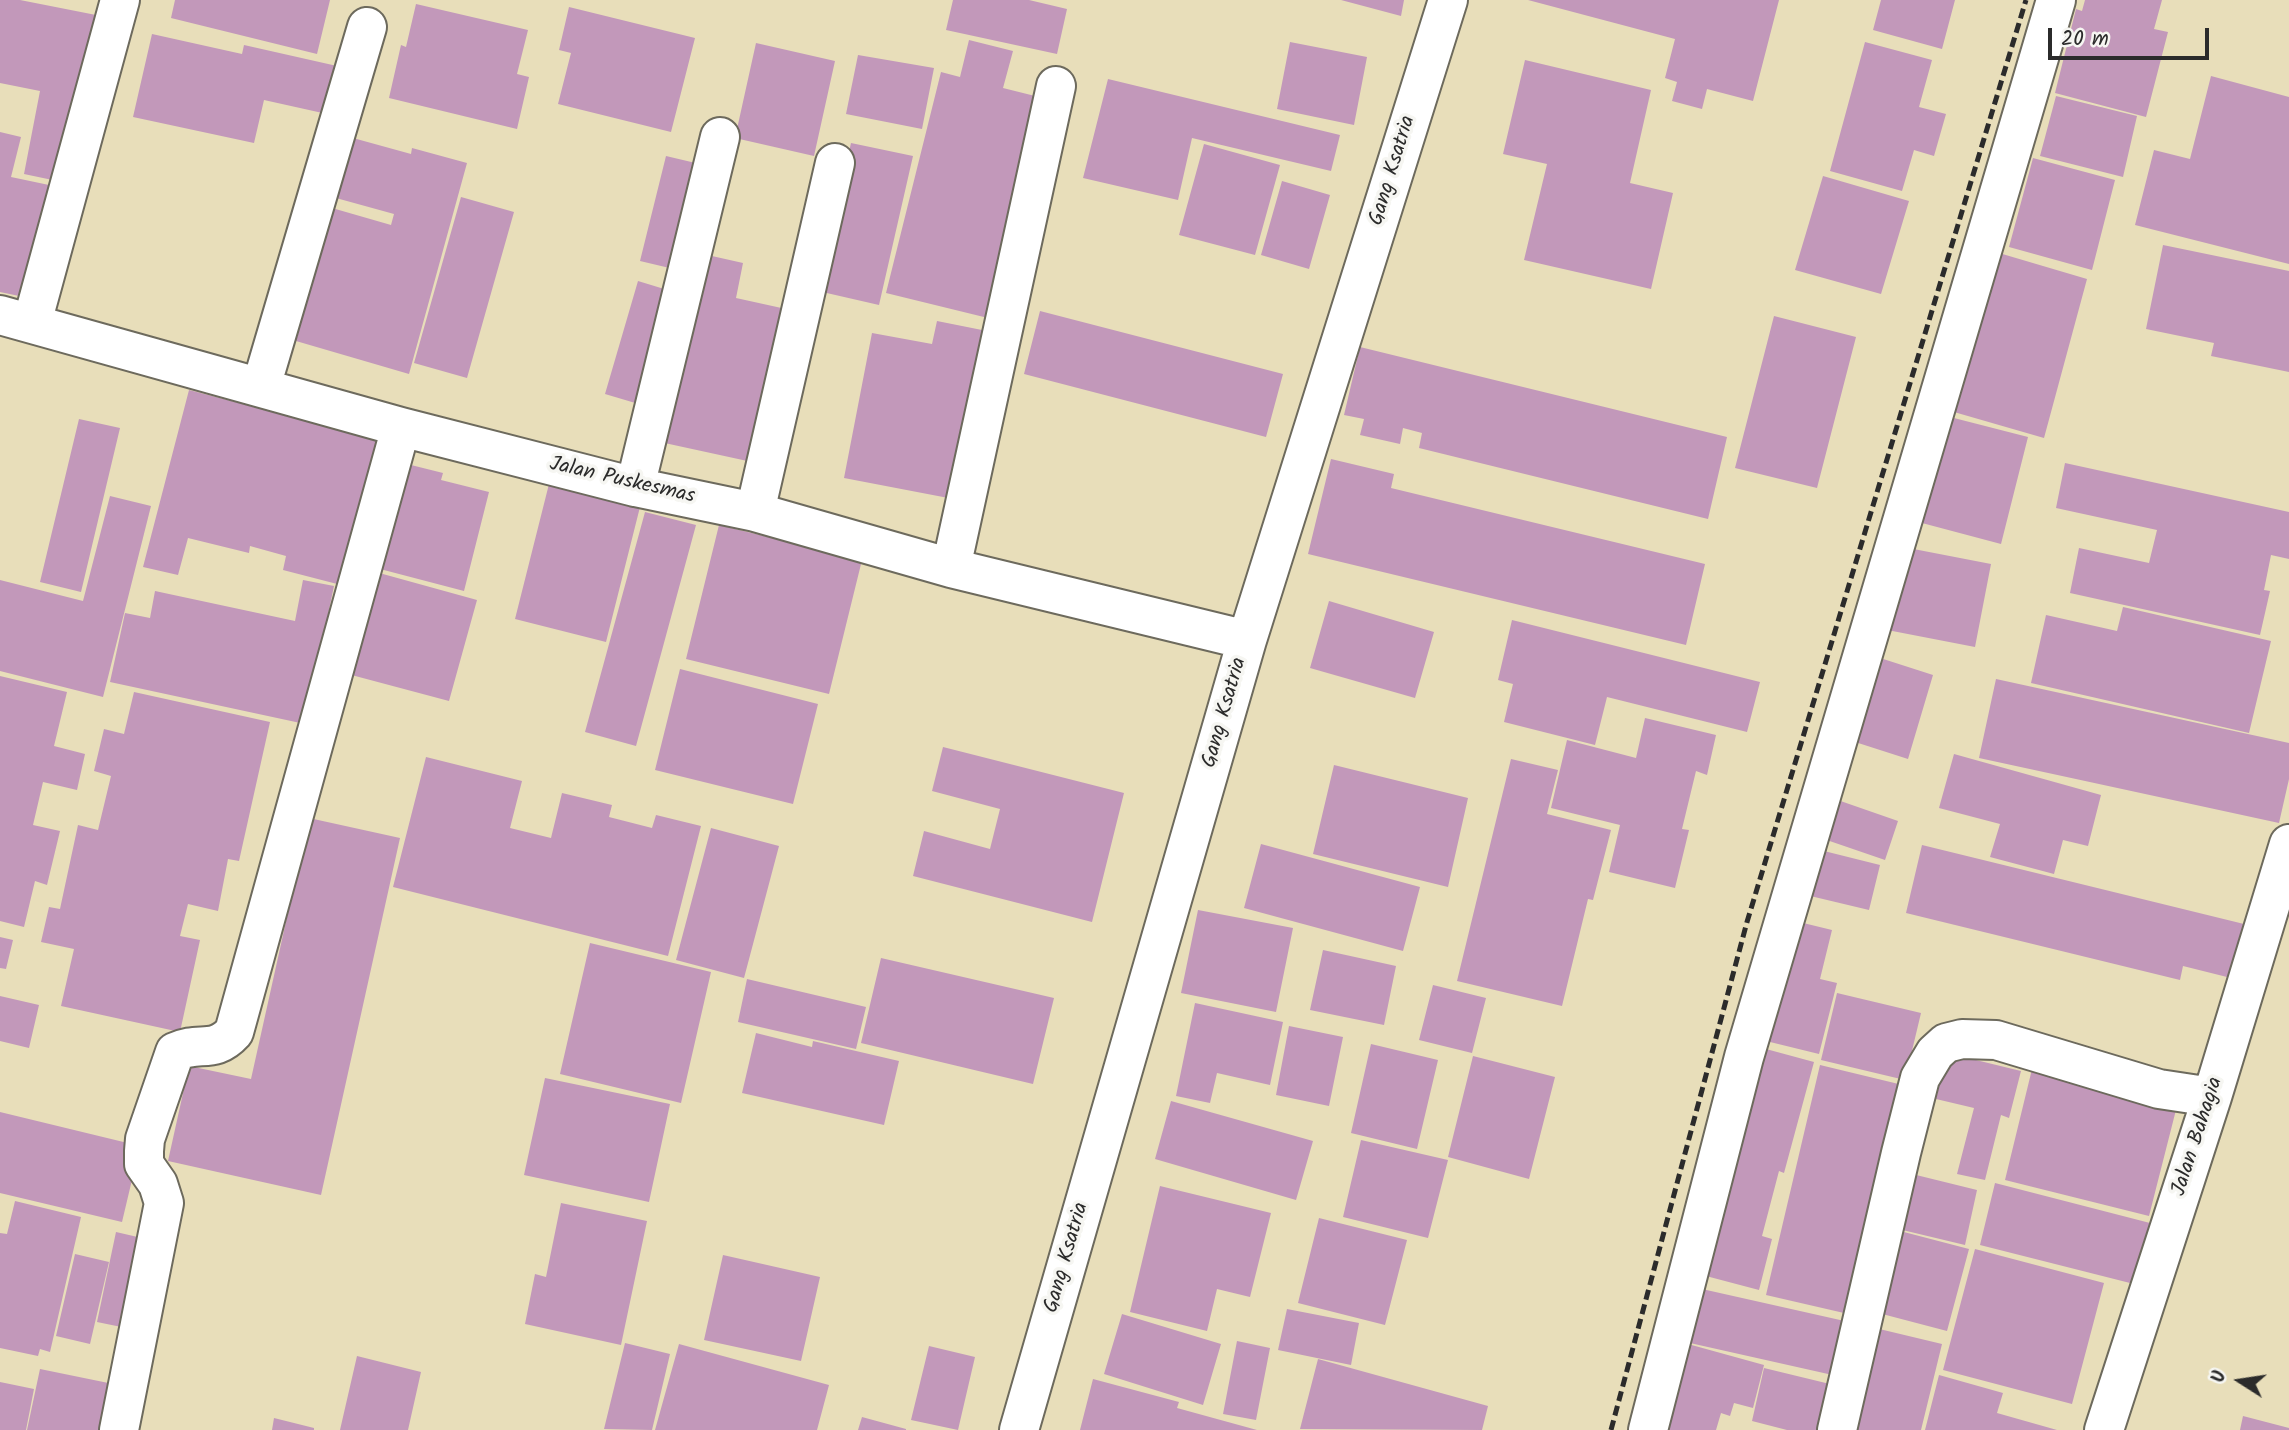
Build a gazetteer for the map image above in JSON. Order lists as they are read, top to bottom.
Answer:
{
  "streets": {
    "street": ["Gang Ksatria", "Jalan Puskesmas", "Jalan Bahagia"]
  },
  "crossings": [
    ["Gang Ksatria", "Jalan Puskesmas"]
  ],
  "scale_bar": "20 m",
  "north": "left"
}
